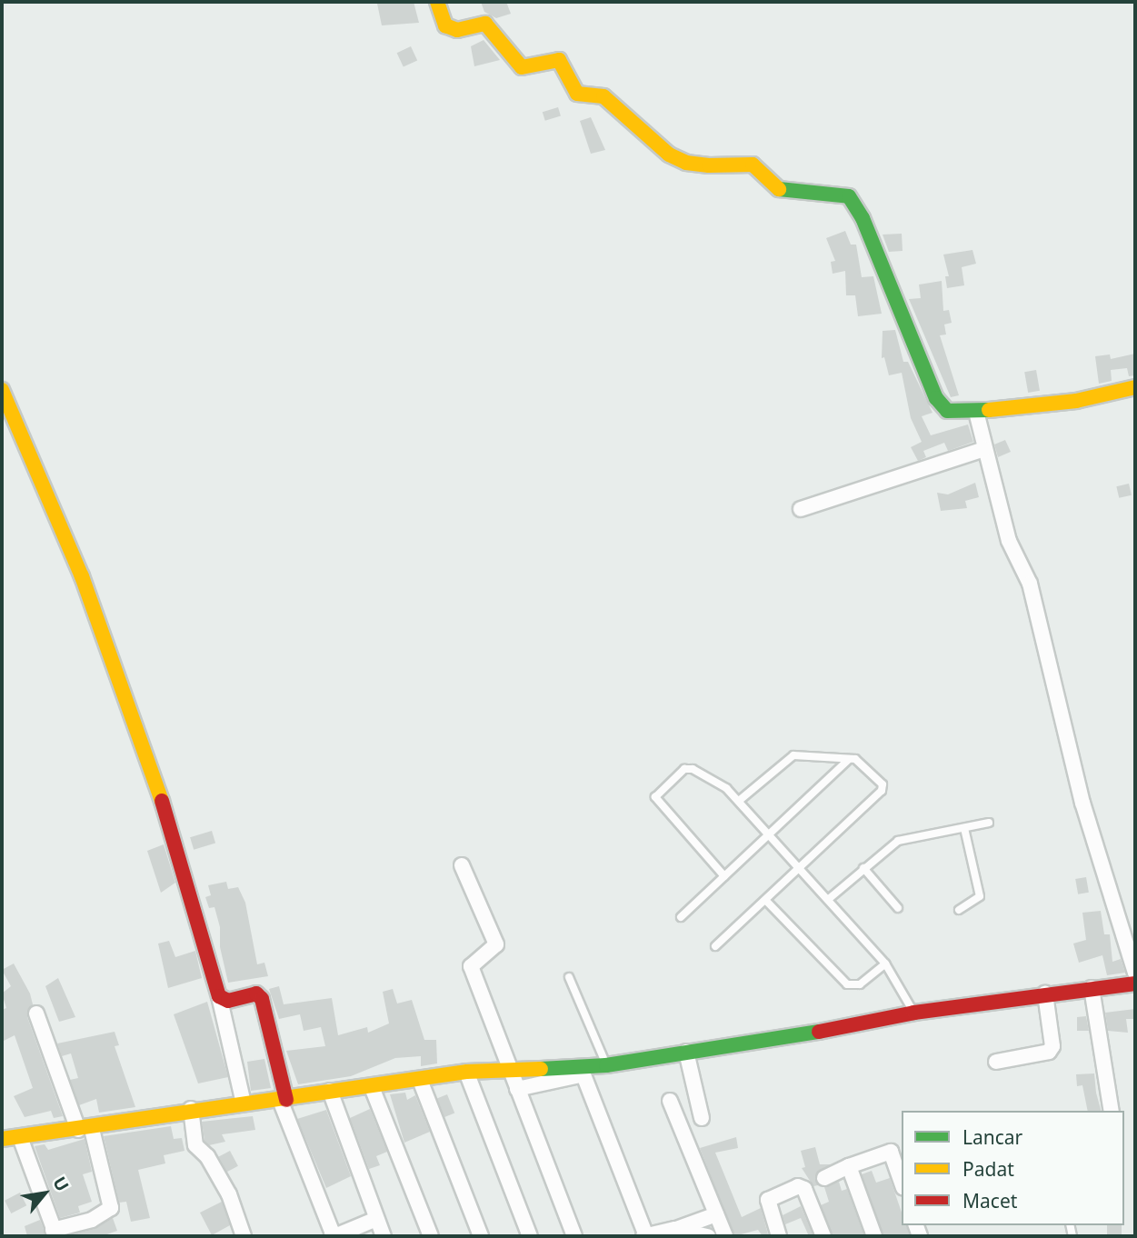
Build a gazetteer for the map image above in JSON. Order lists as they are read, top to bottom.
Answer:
{
  "legend": ["Lancar", "Padat", "Macet"],
  "north": "top right"
}
